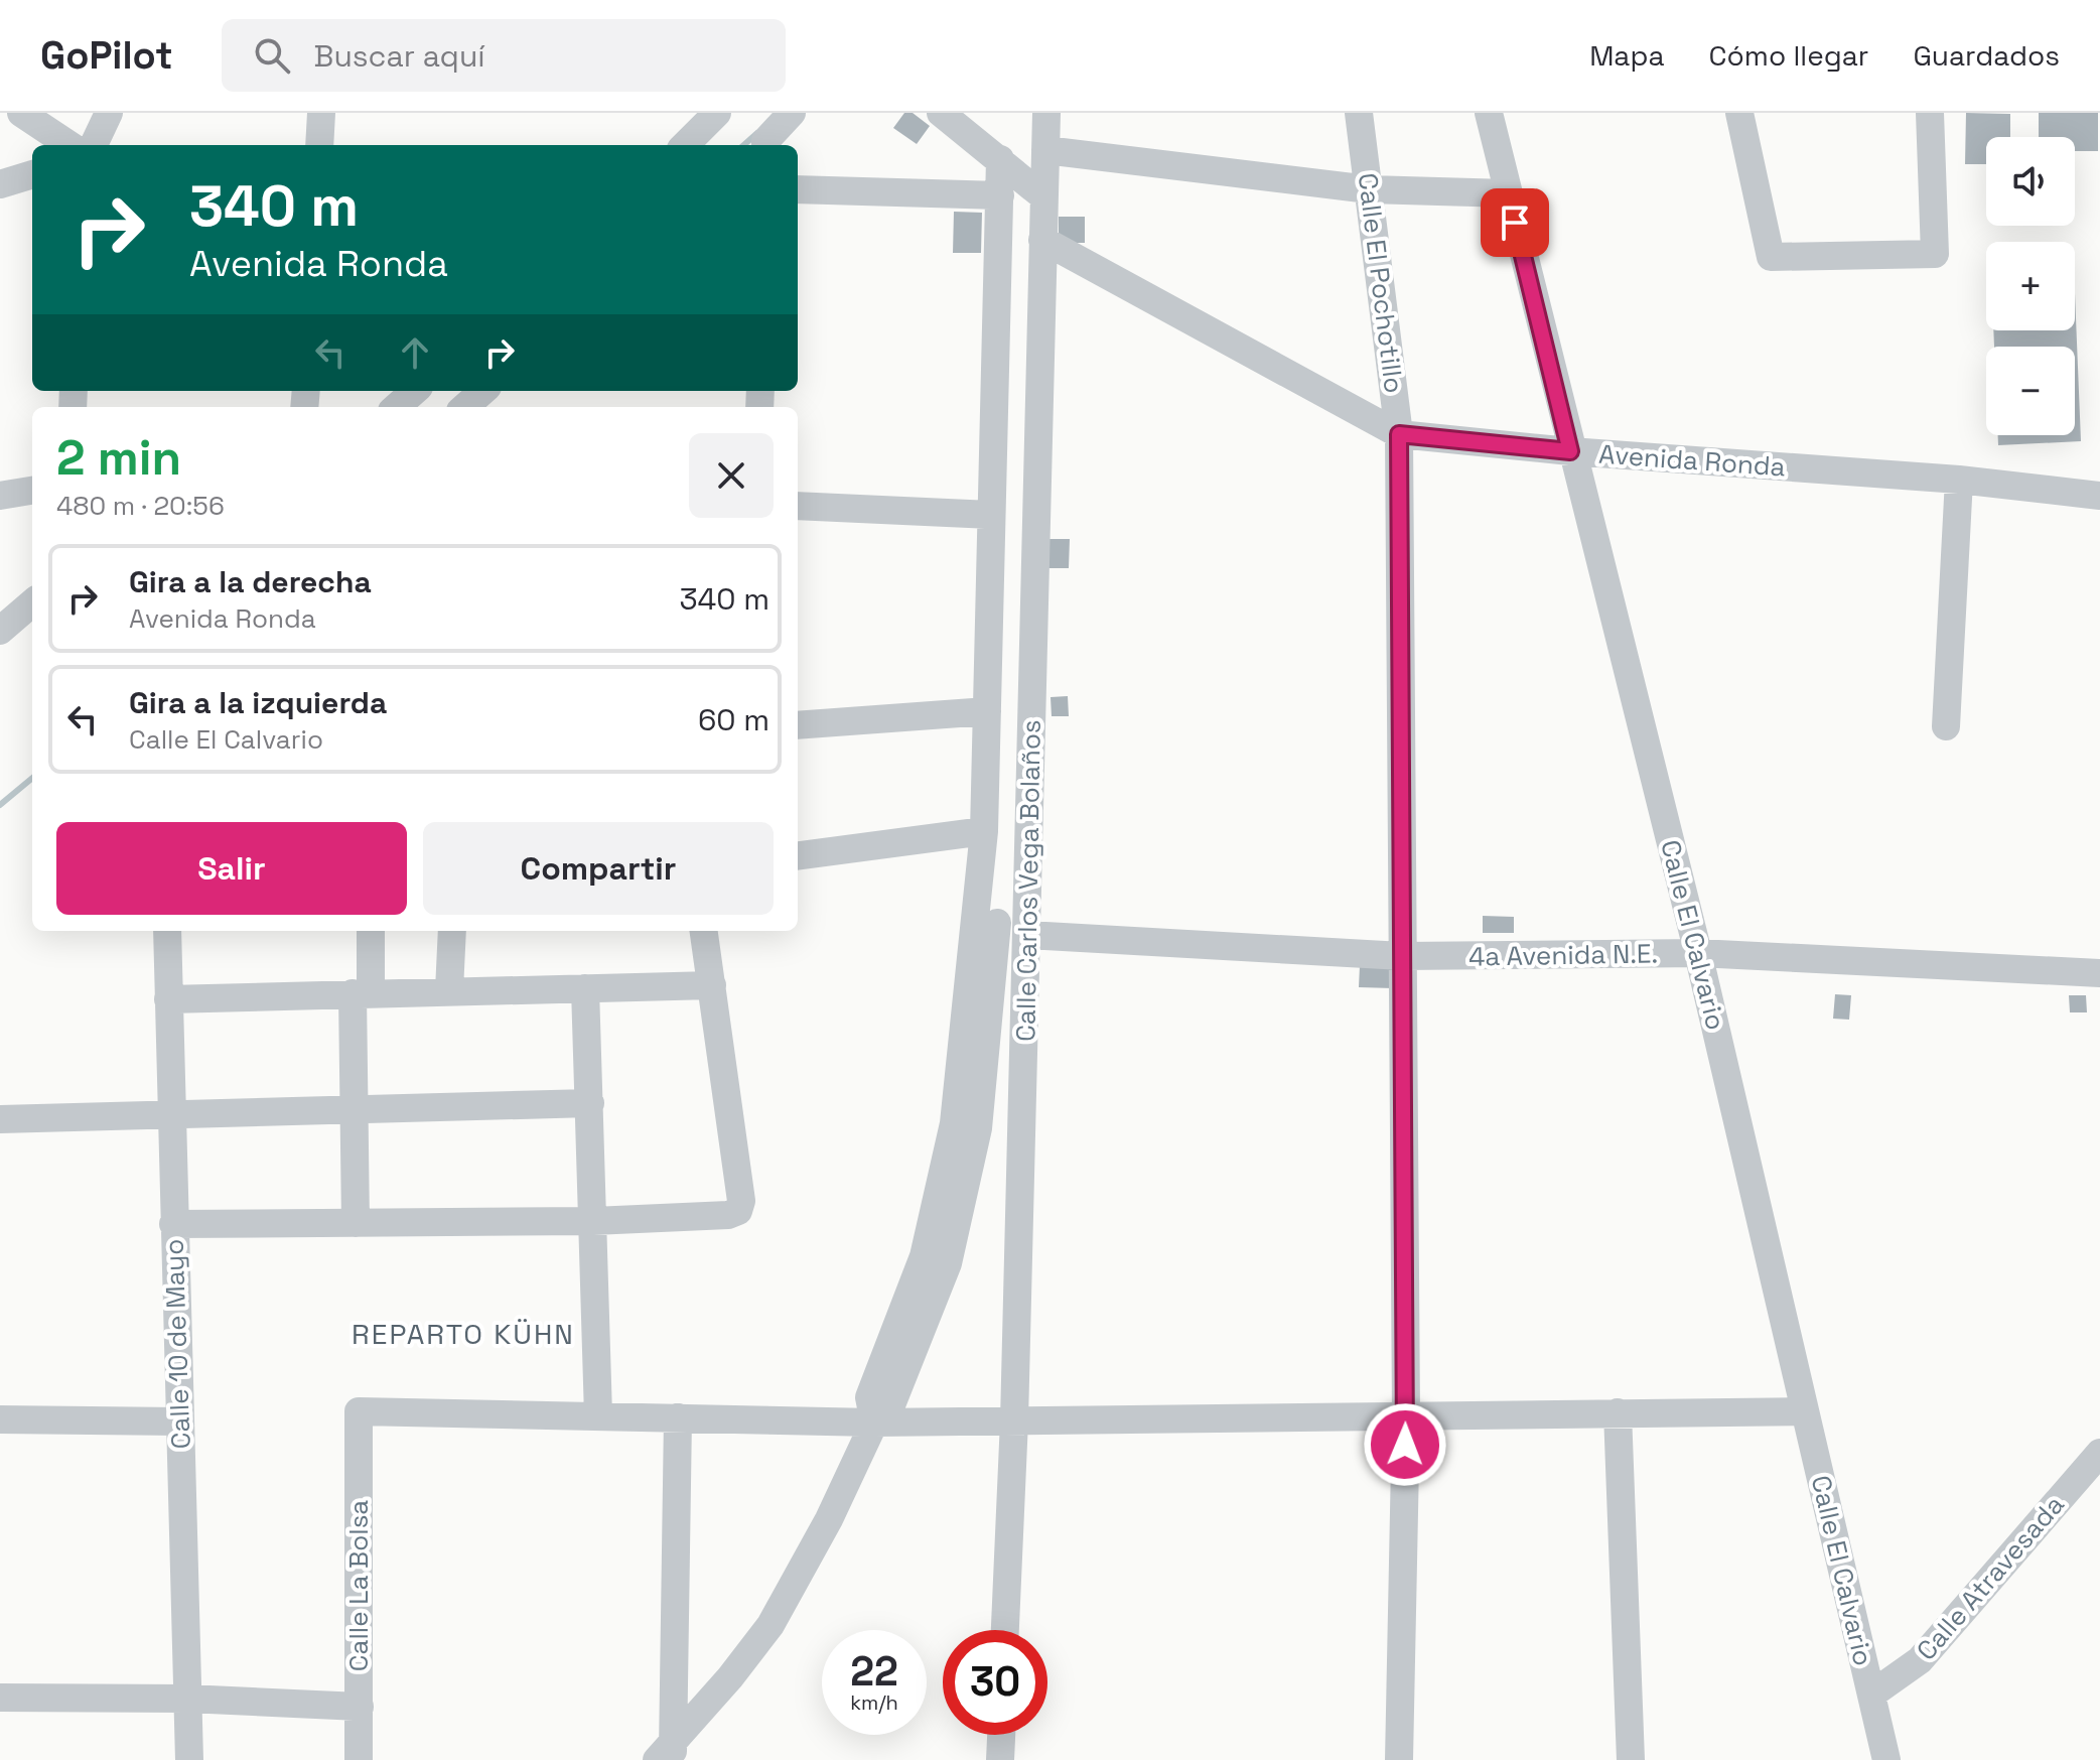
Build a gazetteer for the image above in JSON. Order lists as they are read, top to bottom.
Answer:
{
  "streets": {
    "street": [
      "Calle El Pochotillo",
      "Avenida Ronda",
      "Calle Carlos Vega Bolaños",
      "Calle El Calvario",
      "4a Avenida N.E.",
      "Calle 10 de Mayo",
      "Calle Atravesada",
      "Calle La Bolsa"
    ]
  },
  "crossings": [
    ["Calle El Pochotillo", "Avenida Ronda"],
    ["Calle El Pochotillo", "4a Avenida N.E."],
    ["Avenida Ronda", "Calle Carlos Vega Bolaños"],
    ["Avenida Ronda", "Calle El Calvario"],
    ["Calle Carlos Vega Bolaños", "4a Avenida N.E."],
    ["Calle El Calvario", "4a Avenida N.E."],
    ["Calle El Calvario", "Calle Atravesada"]
  ],
  "districts": ["REPARTO KÜHN"],
  "page": {
    "header": "GoPilot",
    "search": "Buscar aquí",
    "nav": ["Mapa", "Cómo llegar", "Guardados"],
    "map_buttons": ["+", "−"],
    "turn": ["340 m", "Avenida Ronda"],
    "heading": ["2 min", "480 m · 20:56"],
    "list": [
      {
        "name": "Gira a la derecha",
        "note": "Avenida Ronda",
        "value": "340 m"
      },
      {
        "name": "Gira a la izquierda",
        "note": "Calle El Calvario",
        "value": "60 m"
      }
    ],
    "buttons": ["Salir", "Compartir"],
    "speed": "22 km/h",
    "limit": "30"
  }
}
